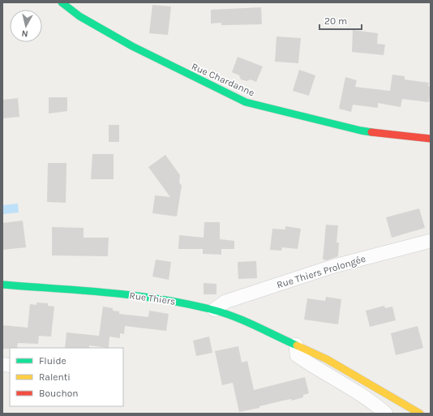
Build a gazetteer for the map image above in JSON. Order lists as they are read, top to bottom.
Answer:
{
  "streets": {
    "street": ["Rue Chardanne", "Rue Thiers Prolongée", "Rue Thiers"]
  },
  "crossings": [
    ["Rue Thiers Prolongée", "Rue Thiers"]
  ],
  "legend": ["Fluide", "Ralenti", "Bouchon"],
  "scale_bar": "20 m",
  "north": "bottom"
}
